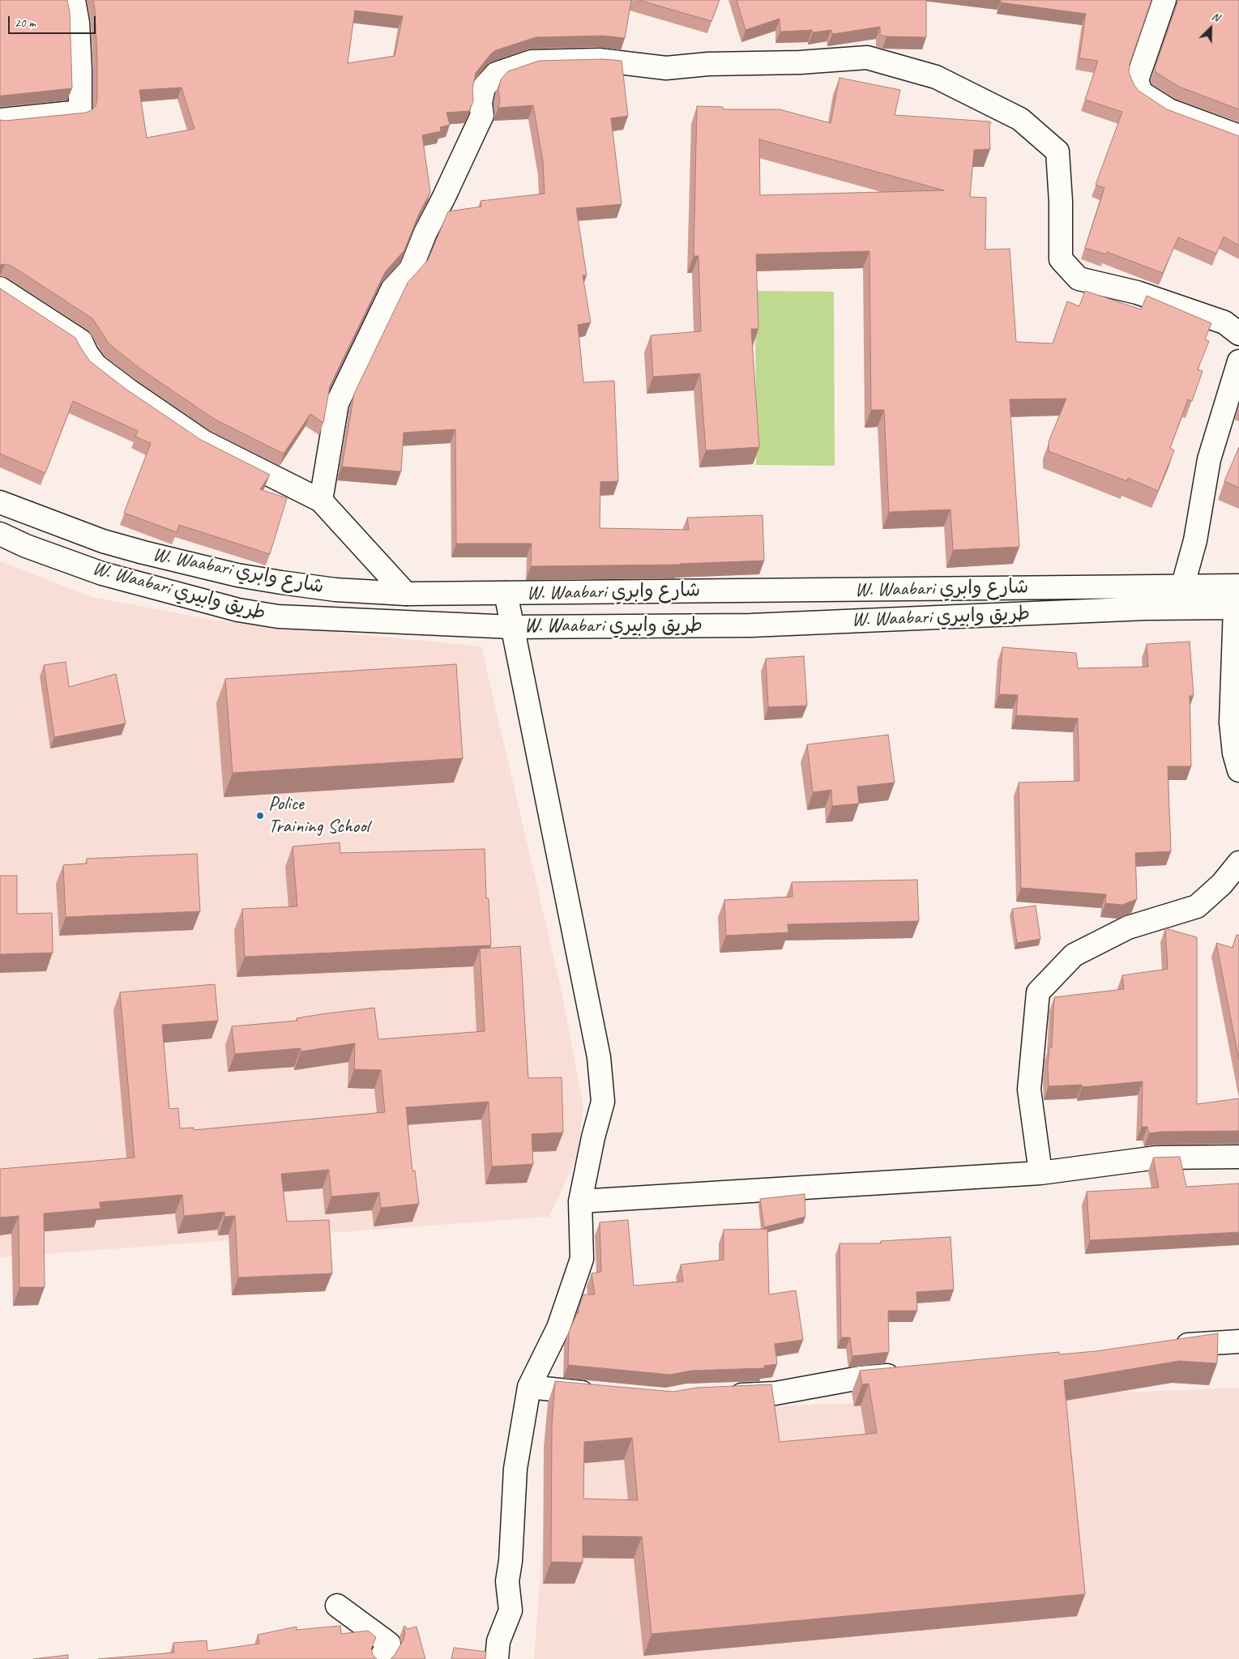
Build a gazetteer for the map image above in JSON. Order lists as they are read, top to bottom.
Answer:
{
  "streets": {
    "street": ["W. Waabari شارع وابري", "W. Waabari طريق وابيري"]
  },
  "places": ["Police Training School"],
  "scale_bar": "20 m",
  "north": "top right"
}
